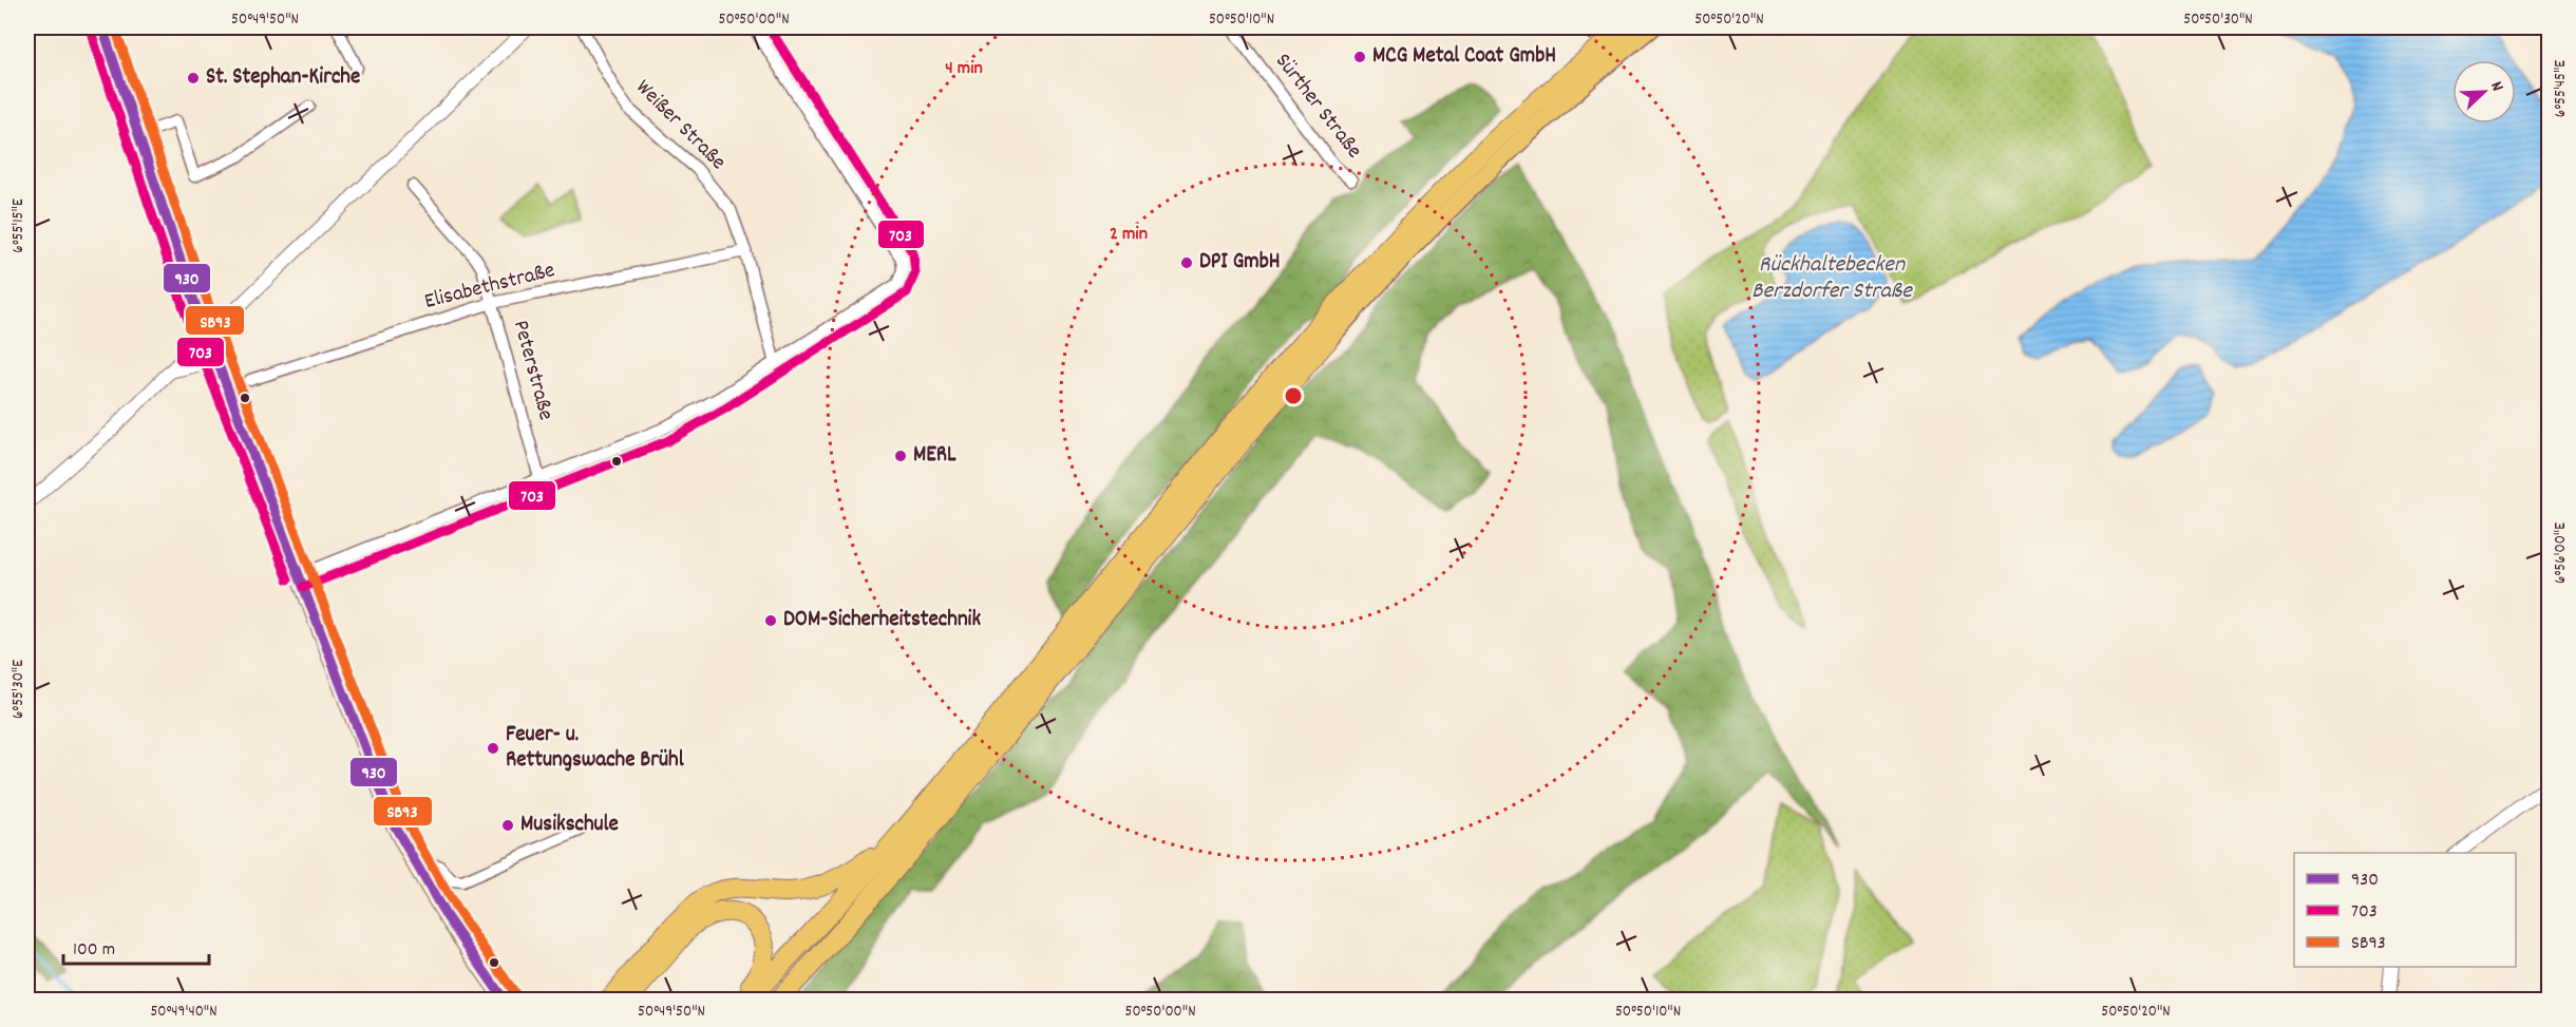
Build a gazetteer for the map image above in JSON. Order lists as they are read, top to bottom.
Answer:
{
  "streets": {
    "street": [
      "Sürther Straße",
      "Weißer Straße",
      "Elisabethstraße",
      "Peterstraße"
    ]
  },
  "crossings": [
    ["Weißer Straße", "Elisabethstraße"],
    ["Elisabethstraße", "Peterstraße"]
  ],
  "water": ["Rückhaltebecken Berzdorfer Straße"],
  "places": [
    "MCG Metal Coat GmbH",
    "St. Stephan-Kirche",
    "DPI GmbH",
    "MERL",
    "DOM-Sicherheitstechnik",
    "Feuer- u. Rettungswache Brühl",
    "Musikschule"
  ],
  "lines": ["transit line 930", "transit line 703", "transit line SB93"],
  "legend": ["930", "703", "SB93"],
  "scale_bar": "100 m",
  "north": "top right",
  "coordinates": [
    "50°49'50\"N",
    "50°50'00\"N",
    "50°50'10\"N",
    "50°50'20\"N",
    "50°50'30\"N",
    "6°55'45\"E",
    "6°55'15\"E",
    "6°56'00\"E",
    "6°55'30\"E",
    "50°49'40\"N"
  ],
  "rings": ["4 min", "2 min"]
}
